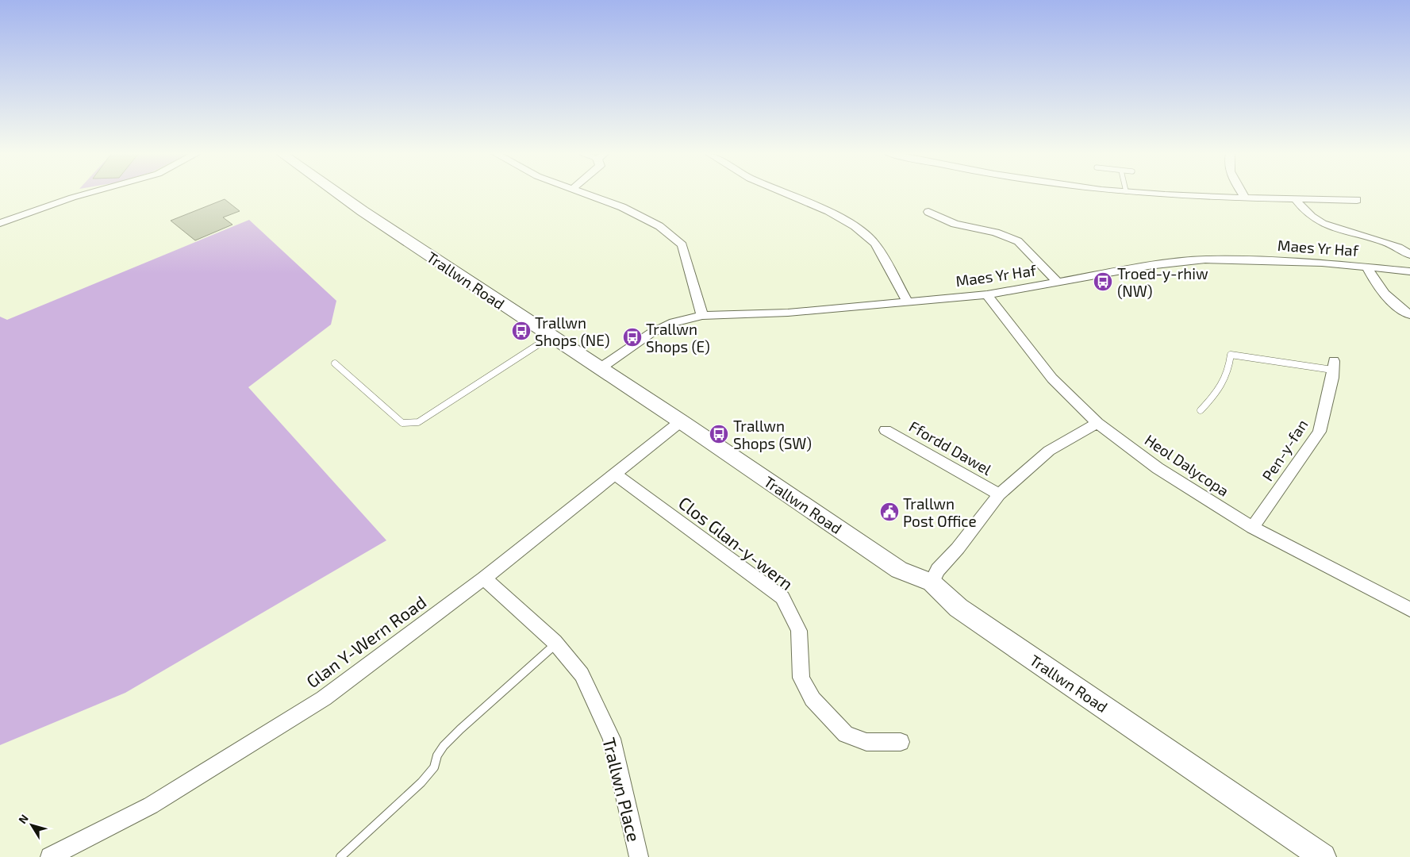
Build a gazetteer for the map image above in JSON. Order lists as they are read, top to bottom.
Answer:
{
  "streets": {
    "street": [
      "Maes Yr Haf",
      "Trallwn Road",
      "Ffordd Dawel",
      "Pen-y-fan",
      "Heol Dalycopa",
      "Clos Glan-y-wern",
      "Glan Y-Wern Road",
      "Trallwn Place"
    ]
  },
  "crossings": [
    ["Maes Yr Haf", "Trallwn Road"],
    ["Maes Yr Haf", "Heol Dalycopa"],
    ["Trallwn Road", "Glan Y-Wern Road"],
    ["Pen-y-fan", "Heol Dalycopa"],
    ["Clos Glan-y-wern", "Glan Y-Wern Road"],
    ["Glan Y-Wern Road", "Trallwn Place"]
  ],
  "places": {
    "bus stop": [
      "Troed-y-rhiw (NW)",
      "Trallwn Shops (NE)",
      "Trallwn Shops (E)",
      "Trallwn Shops (SW)"
    ],
    "public building": ["Trallwn Post Office"]
  },
  "north": "top left"
}
